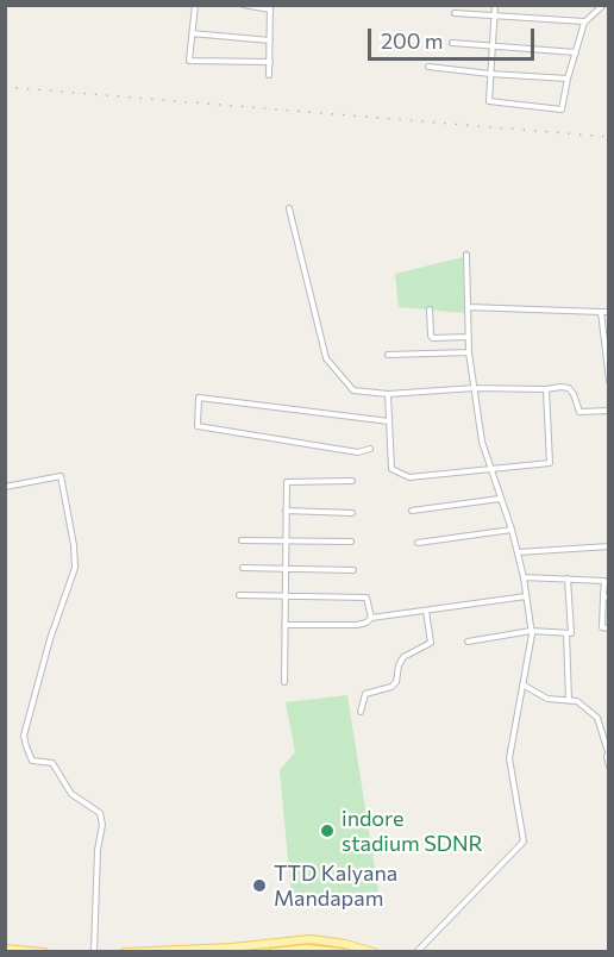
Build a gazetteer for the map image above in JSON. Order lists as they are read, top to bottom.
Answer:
{
  "places": ["indore stadium SDNR", "TTD Kalyana Mandapam"],
  "scale_bar": "200 m"
}
